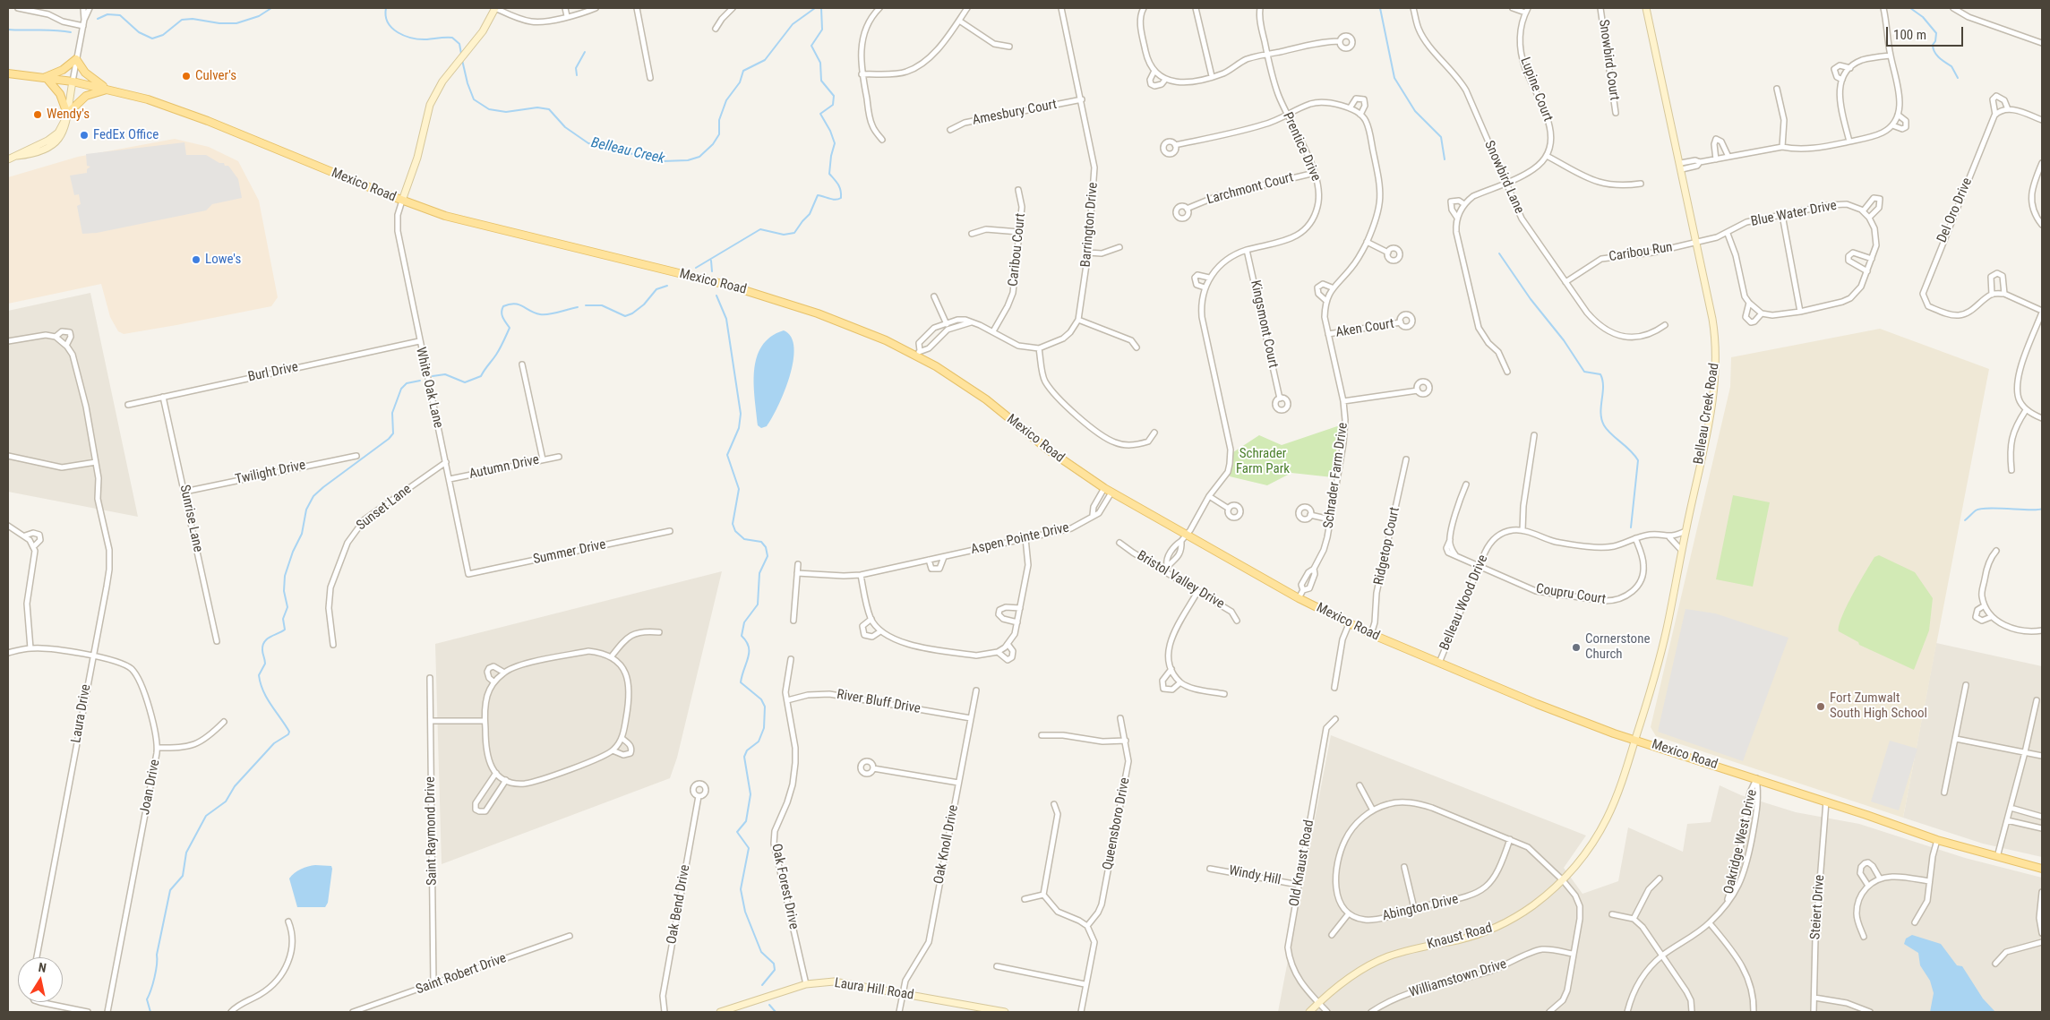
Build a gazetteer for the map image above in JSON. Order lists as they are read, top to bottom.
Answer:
{
  "streets": {
    "main road": [
      "Mexico Road",
      "Belleau Creek Road",
      "Knaust Road",
      "Laura Hill Road"
    ],
    "street": [
      "Snowbird Court",
      "Lupine Court",
      "Amesbury Court",
      "Prentice Drive",
      "Snowbird Lane",
      "Larchmont Court",
      "Del Oro Drive",
      "Blue Water Drive",
      "Barrington Drive",
      "Caribou Court",
      "Caribou Run",
      "Kingsmont Court",
      "Aken Court",
      "Burl Drive",
      "White Oak Lane",
      "Autumn Drive",
      "Twilight Drive",
      "Schrader Farm Drive",
      "Sunset Lane",
      "Sunrise Lane",
      "Aspen Pointe Drive",
      "Ridgetop Court",
      "Summer Drive",
      "Bristol Valley Drive",
      "Coupru Court",
      "Belleau Wood Drive",
      "River Bluff Drive",
      "Laura Drive",
      "Joan Drive",
      "Queensboro Drive",
      "Saint Raymond Drive",
      "Oakridge West Drive",
      "Oak Knoll Drive",
      "Old Knaust Road",
      "Windy Hill",
      "Oak Forest Drive",
      "Oak Bend Drive",
      "Steiert Drive",
      "Abington Drive",
      "Saint Robert Drive",
      "Williamstown Drive"
    ]
  },
  "crossings": [
    ["Amesbury Court", "Barrington Drive"],
    ["Prentice Drive", "Mexico Road"],
    ["Prentice Drive", "Larchmont Court"],
    ["Prentice Drive", "Kingsmont Court"],
    ["Prentice Drive", "Bristol Valley Drive"],
    ["Snowbird Lane", "Caribou Run"],
    ["Mexico Road", "White Oak Lane"],
    ["Mexico Road", "Belleau Creek Road"],
    ["Mexico Road", "Schrader Farm Drive"],
    ["Mexico Road", "Aspen Pointe Drive"],
    ["Mexico Road", "Ridgetop Court"],
    ["Mexico Road", "Belleau Wood Drive"],
    ["Mexico Road", "Oakridge West Drive"],
    ["Mexico Road", "Steiert Drive"],
    ["Mexico Road", "Knaust Road"],
    ["Blue Water Drive", "Caribou Run"],
    ["Blue Water Drive", "Belleau Creek Road"],
    ["Caribou Run", "Belleau Creek Road"],
    ["Aken Court", "Schrader Farm Drive"],
    ["Burl Drive", "White Oak Lane"],
    ["Burl Drive", "Sunrise Lane"],
    ["White Oak Lane", "Autumn Drive"],
    ["White Oak Lane", "Sunset Lane"],
    ["White Oak Lane", "Summer Drive"],
    ["Belleau Creek Road", "Knaust Road"],
    ["Twilight Drive", "Sunrise Lane"],
    ["Coupru Court", "Belleau Wood Drive"],
    ["River Bluff Drive", "Oak Knoll Drive"],
    ["River Bluff Drive", "Oak Forest Drive"],
    ["Laura Drive", "Joan Drive"],
    ["Saint Raymond Drive", "Saint Robert Drive"],
    ["Oak Knoll Drive", "Laura Hill Road"],
    ["Old Knaust Road", "Windy Hill"],
    ["Old Knaust Road", "Knaust Road"],
    ["Oak Forest Drive", "Laura Hill Road"]
  ],
  "water": ["Belleau Creek"],
  "parks": ["Schrader Farm Park"],
  "places": [
    "Culver's",
    "Wendy's",
    "FedEx Office",
    "Lowe's",
    "Cornerstone Church",
    "Fort Zumwalt South High School"
  ],
  "scale_bar": "100 m",
  "north": "top"
}
